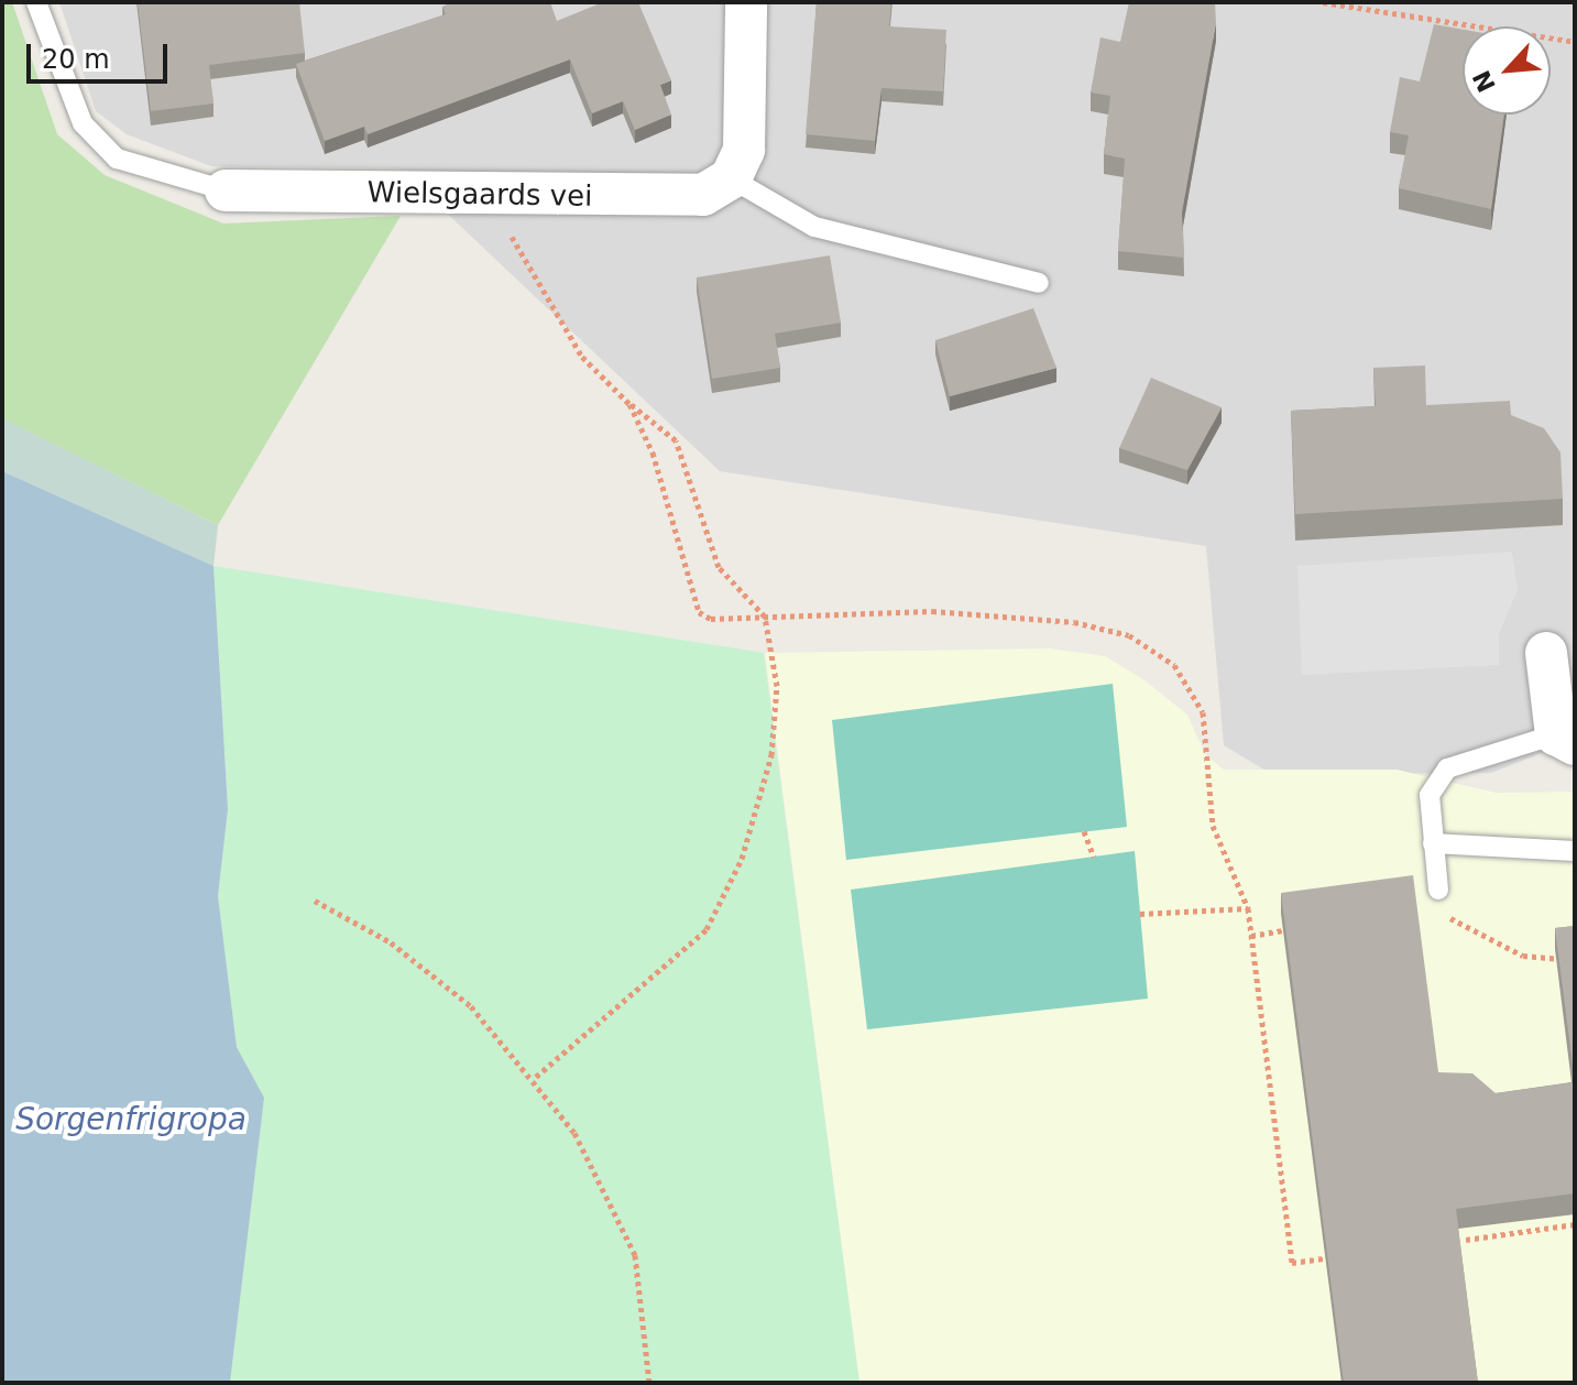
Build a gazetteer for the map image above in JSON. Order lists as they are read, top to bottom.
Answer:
{
  "streets": {
    "street": ["Wielsgaards vei"]
  },
  "water": ["Sorgenfrigropa"],
  "scale_bar": "20 m",
  "north": "bottom left"
}
